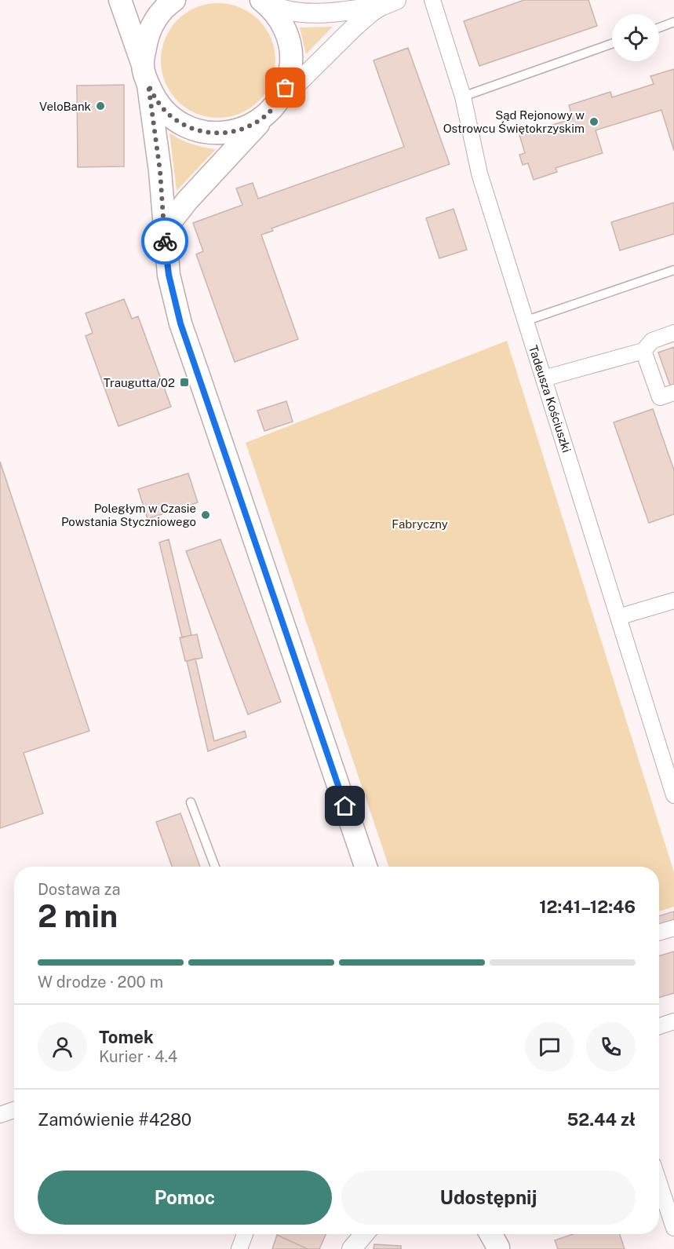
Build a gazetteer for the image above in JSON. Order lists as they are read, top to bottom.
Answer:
{
  "streets": {
    "street": ["Tadeusza Kościuszki"]
  },
  "parks": ["Fabryczny"],
  "places": {
    "other": ["VeloBank", "Sąd Rejonowy w Ostrowcu Świętokrzyskim", "Poległym w Czasie Powstania Styczniowego"],
    "transit": ["Traugutta/02"]
  },
  "page": {
    "heading": ["2 min", "Dostawa za", "12:41–12:46"],
    "panel": [
      "Tomek",
      "Kurier · 4.4",
      "Zamówienie #4280",
      "52.44 zł"
    ],
    "bar": "W drodze · 200 m",
    "buttons": ["Pomoc", "Udostępnij"]
  }
}
